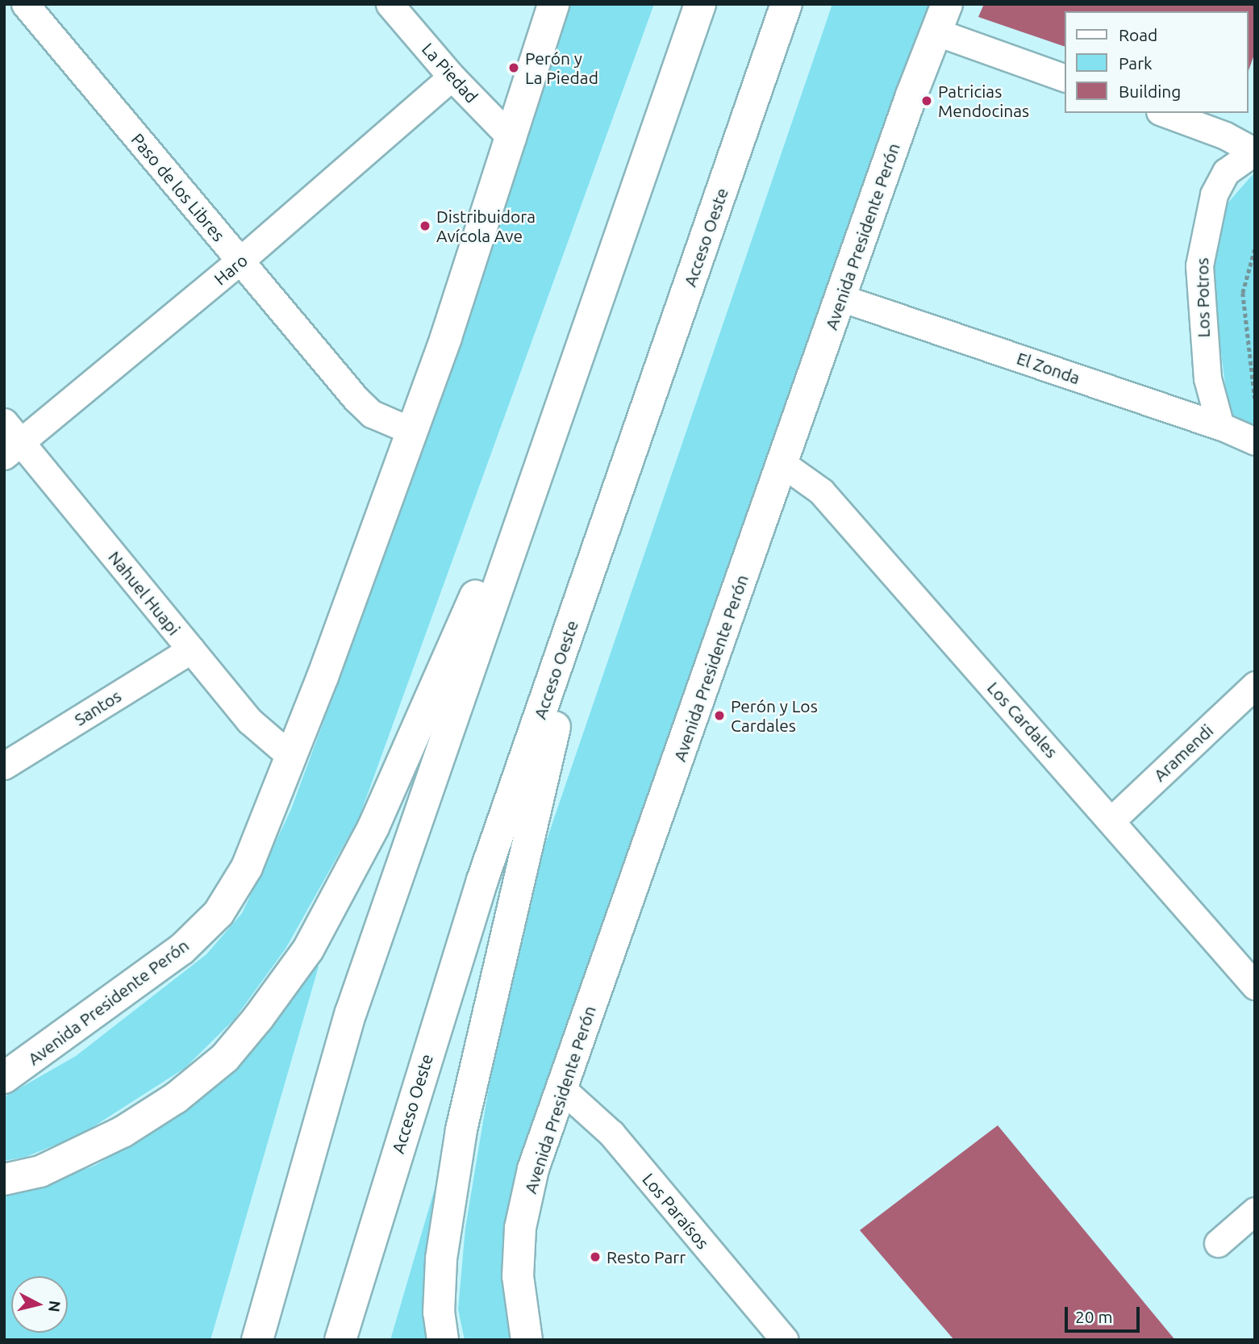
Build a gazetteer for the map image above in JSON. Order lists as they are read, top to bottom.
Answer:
{
  "streets": {
    "main road": ["Avenida Presidente Perón", "Acceso Oeste"],
    "street": [
      "La Piedad",
      "Paso de los Libres",
      "Haro",
      "Los Potros",
      "El Zonda",
      "Nahuel Huapi",
      "Santos",
      "Los Cardales",
      "Aramendi",
      "Los Paraísos"
    ]
  },
  "crossings": [
    ["La Piedad", "Avenida Presidente Perón"],
    ["La Piedad", "Haro"],
    ["Paso de los Libres", "Avenida Presidente Perón"],
    ["Paso de los Libres", "Haro"],
    ["Avenida Presidente Perón", "El Zonda"],
    ["Avenida Presidente Perón", "Nahuel Huapi"],
    ["Avenida Presidente Perón", "Los Cardales"],
    ["Avenida Presidente Perón", "Los Paraísos"],
    ["Haro", "Nahuel Huapi"],
    ["Los Potros", "El Zonda"],
    ["Nahuel Huapi", "Santos"],
    ["Los Cardales", "Aramendi"]
  ],
  "places": [
    "Perón y La Piedad",
    "Patricias Mendocinas",
    "Distribuidora Avícola Ave",
    "Perón y Los Cardales",
    "Resto Parr"
  ],
  "legend": ["Road", "Park", "Building"],
  "scale_bar": "20 m",
  "north": "right"
}
